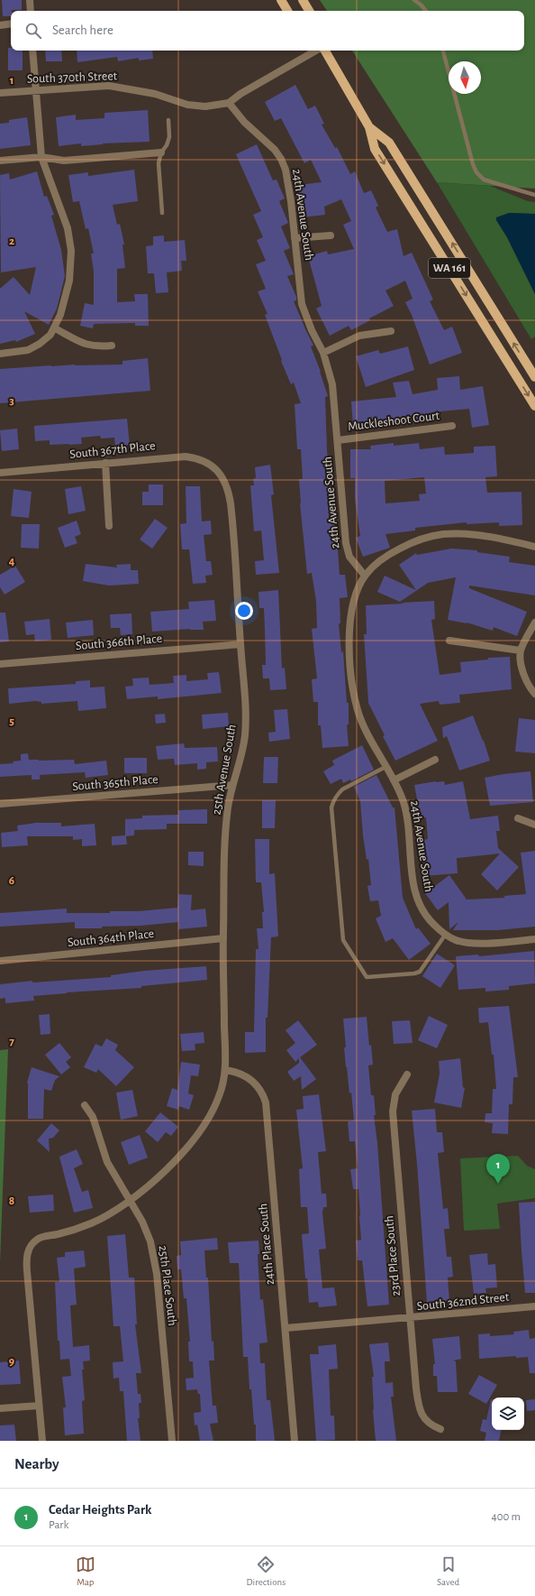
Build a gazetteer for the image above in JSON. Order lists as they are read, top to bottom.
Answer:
{
  "streets": {
    "main road": ["WA 161"],
    "street": [
      "South 370th Street",
      "24th Avenue South",
      "Muckleshoot Court",
      "South 367th Place",
      "South 366th Place",
      "25th Avenue South",
      "South 365th Place",
      "South 364th Place",
      "24th Place South",
      "23rd Place South",
      "25th Place South",
      "South 362nd Street"
    ]
  },
  "crossings": [
    ["South 370th Street", "24th Avenue South"],
    ["24th Avenue South", "Muckleshoot Court"],
    ["South 367th Place", "25th Avenue South"],
    ["South 366th Place", "25th Avenue South"],
    ["25th Avenue South", "South 365th Place"],
    ["25th Avenue South", "South 364th Place"],
    ["25th Avenue South", "24th Place South"],
    ["25th Avenue South", "25th Place South"],
    ["24th Place South", "South 362nd Street"],
    ["23rd Place South", "South 362nd Street"]
  ],
  "north": "bottom",
  "page": {
    "search": "Search here",
    "pins": "1",
    "heading": "Nearby",
    "list": [
      {
        "mark": "1",
        "name": "Cedar Heights Park",
        "note": "Park",
        "value": "400 m"
      }
    ],
    "nav": ["Map", "Directions", "Saved"]
  },
  "grid": {
    "rows": [
      "1",
      "2",
      "3",
      "4",
      "5",
      "6",
      "7",
      "8",
      "9"
    ]
  }
}
